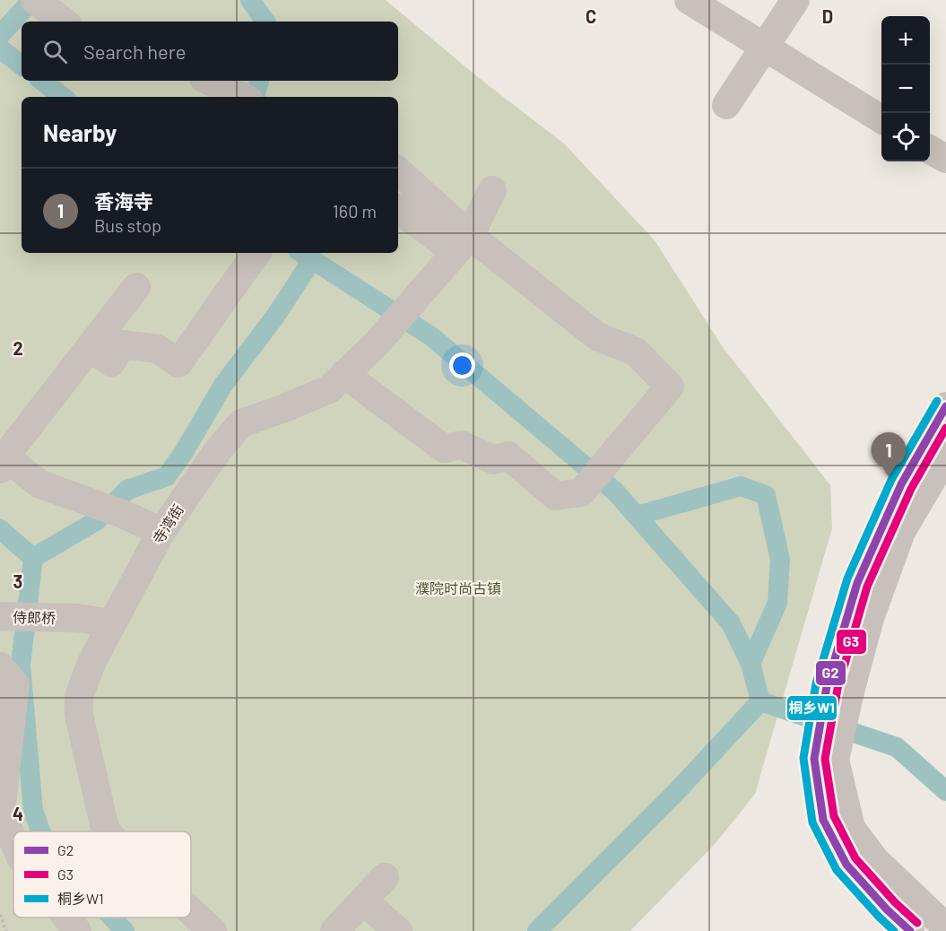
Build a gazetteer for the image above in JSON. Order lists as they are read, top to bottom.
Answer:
{
  "streets": {
    "street": ["寺湾街", "侍郎桥"]
  },
  "crossings": [
    ["寺湾街", "侍郎桥"]
  ],
  "parks": ["濮院时尚古镇"],
  "lines": ["transit line 桐乡W1", "transit line G2", "transit line G3"],
  "legend": ["G2", "G3", "桐乡W1"],
  "page": {
    "map_buttons": ["+", "−"],
    "search": "Search here",
    "heading": "Nearby",
    "list": [
      {
        "mark": "1",
        "name": "香海寺",
        "note": "Bus stop",
        "value": "160 m"
      }
    ],
    "pins": "1"
  },
  "grid": {
    "columns": ["C", "D"],
    "rows": ["2", "3", "4"]
  }
}
